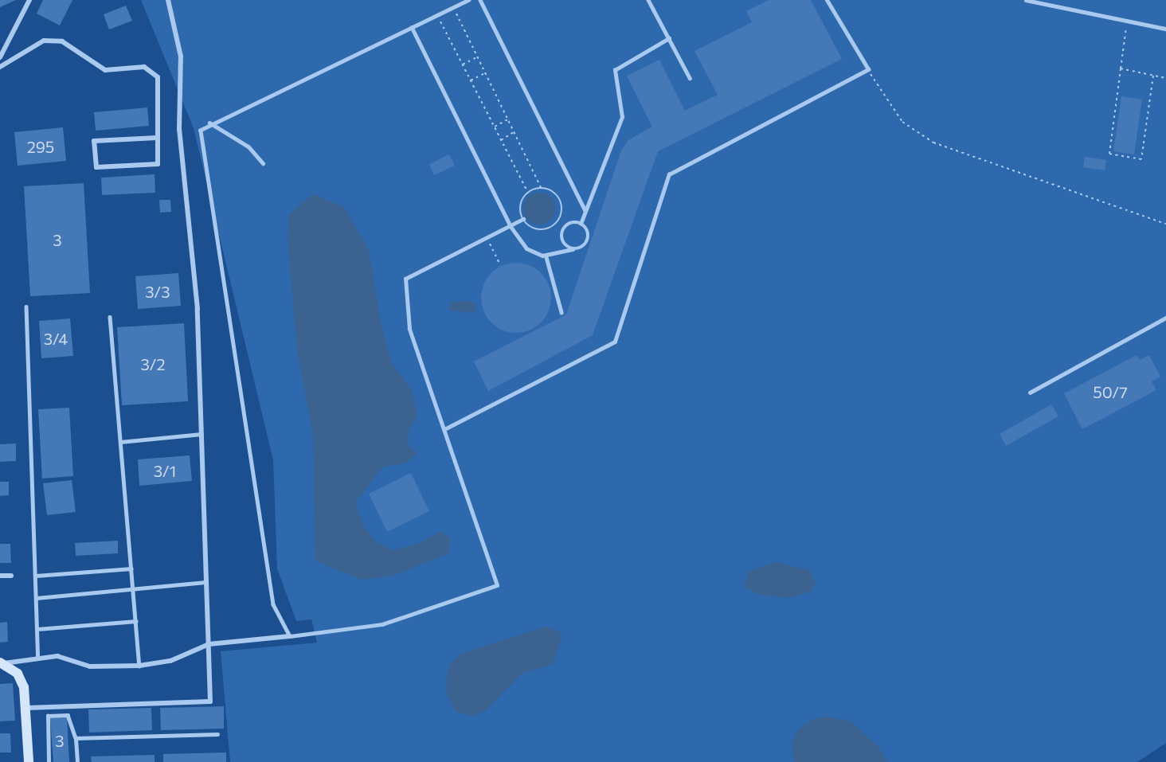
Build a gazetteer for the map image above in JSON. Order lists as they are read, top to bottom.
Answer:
{
  "house_numbers": [
    "295",
    "3",
    "3/3",
    "3/4",
    "3/2",
    "50/7",
    "3/1",
    "3"
  ]
}
